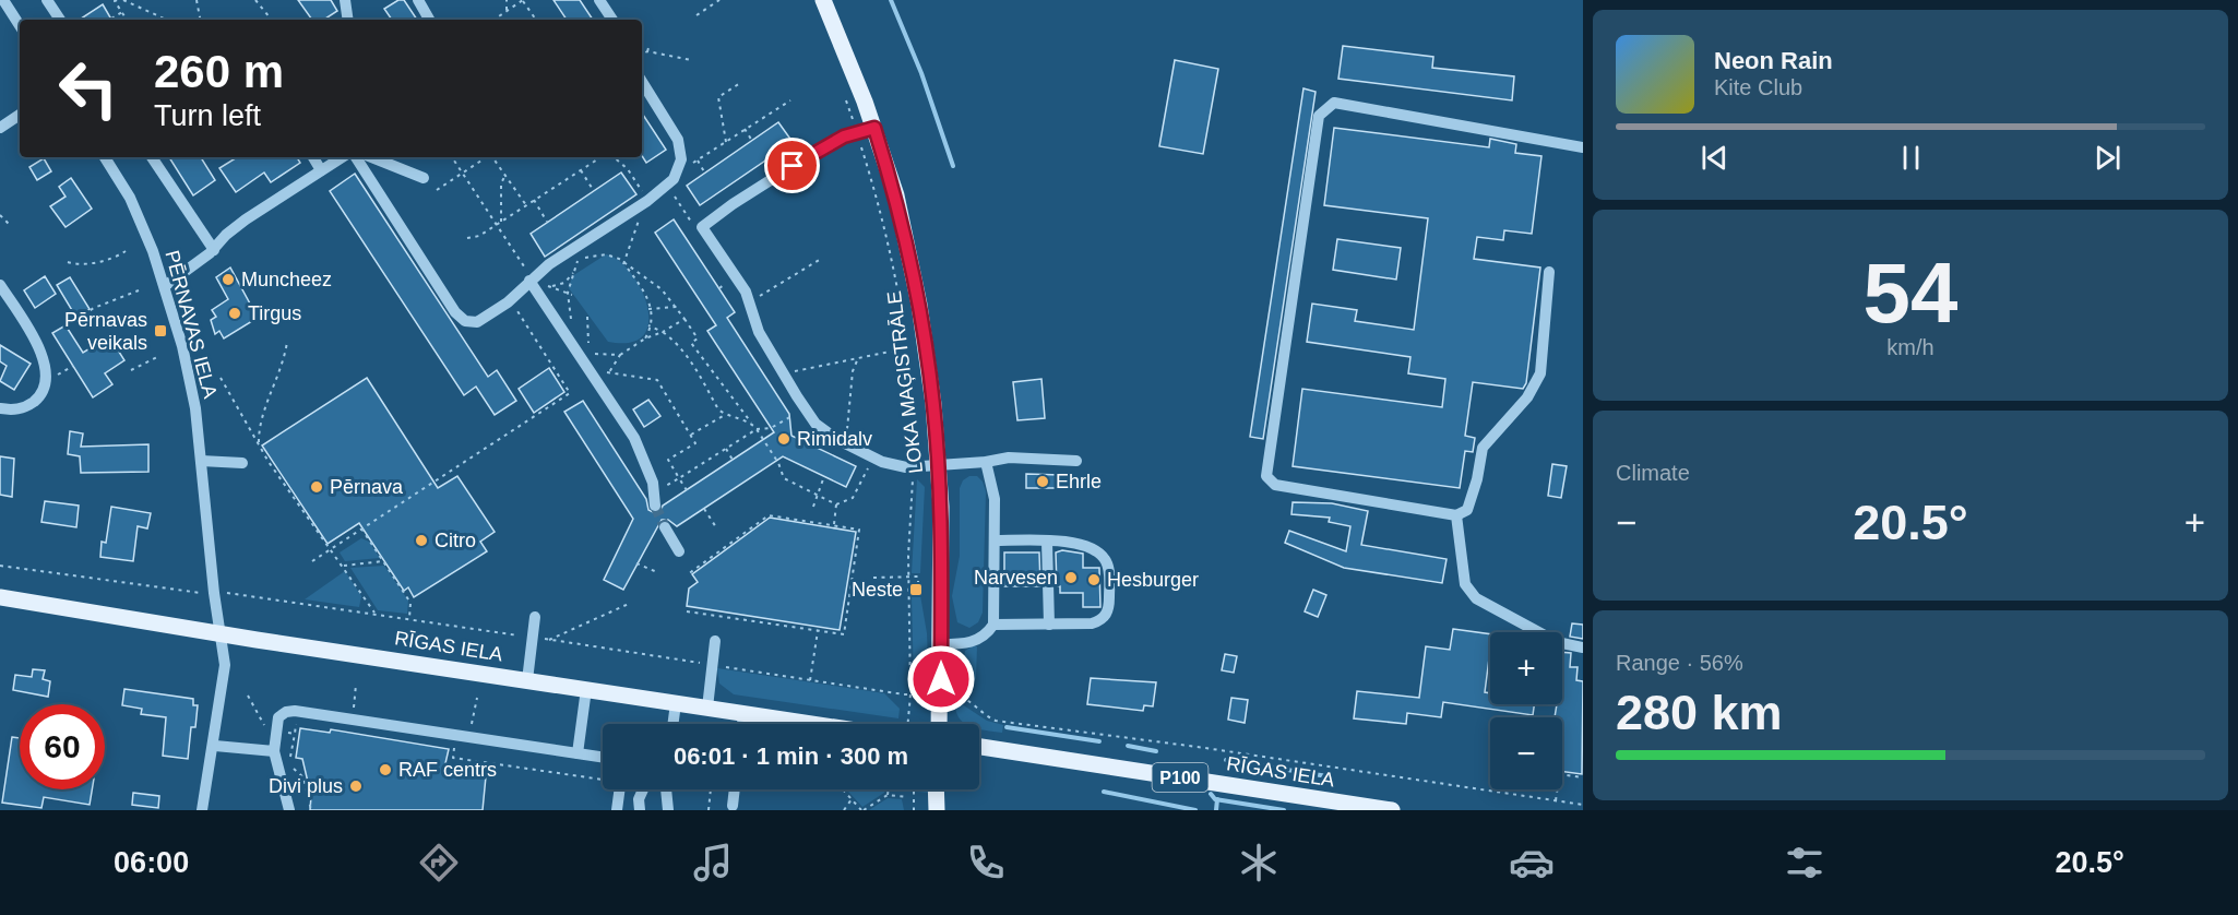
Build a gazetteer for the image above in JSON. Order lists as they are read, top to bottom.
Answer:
{
  "streets": {
    "main road": ["LOKA MAĢISTRĀLE", "RĪGAS IELA", "P100"],
    "street": ["PĒRNAVAS IELA"]
  },
  "crossings": [
    ["PĒRNAVAS IELA", "RĪGAS IELA"]
  ],
  "places": {
    "other": [
      "Muncheez",
      "Tirgus",
      "Rimidalv",
      "Ehrle",
      "Pērnava",
      "Citro",
      "Narvesen",
      "Hesburger",
      "RAF centrs",
      "Divi plus"
    ],
    "transit": ["Pērnavas veikals", "Neste"]
  },
  "page": {
    "turn": ["260 m", "Turn left"],
    "song": ["Neon Rain", "Kite Club"],
    "tile": [
      ["54", "km/h"],
      "Climate",
      ["Range · 56%", "280 km"]
    ],
    "heat": ["−", "20.5°", "+"],
    "map_buttons": ["+", "−"],
    "limit": "60",
    "trip": "06:01 · 1 min · 300 m",
    "tabs": ["06:00", "20.5°"]
  }
}
